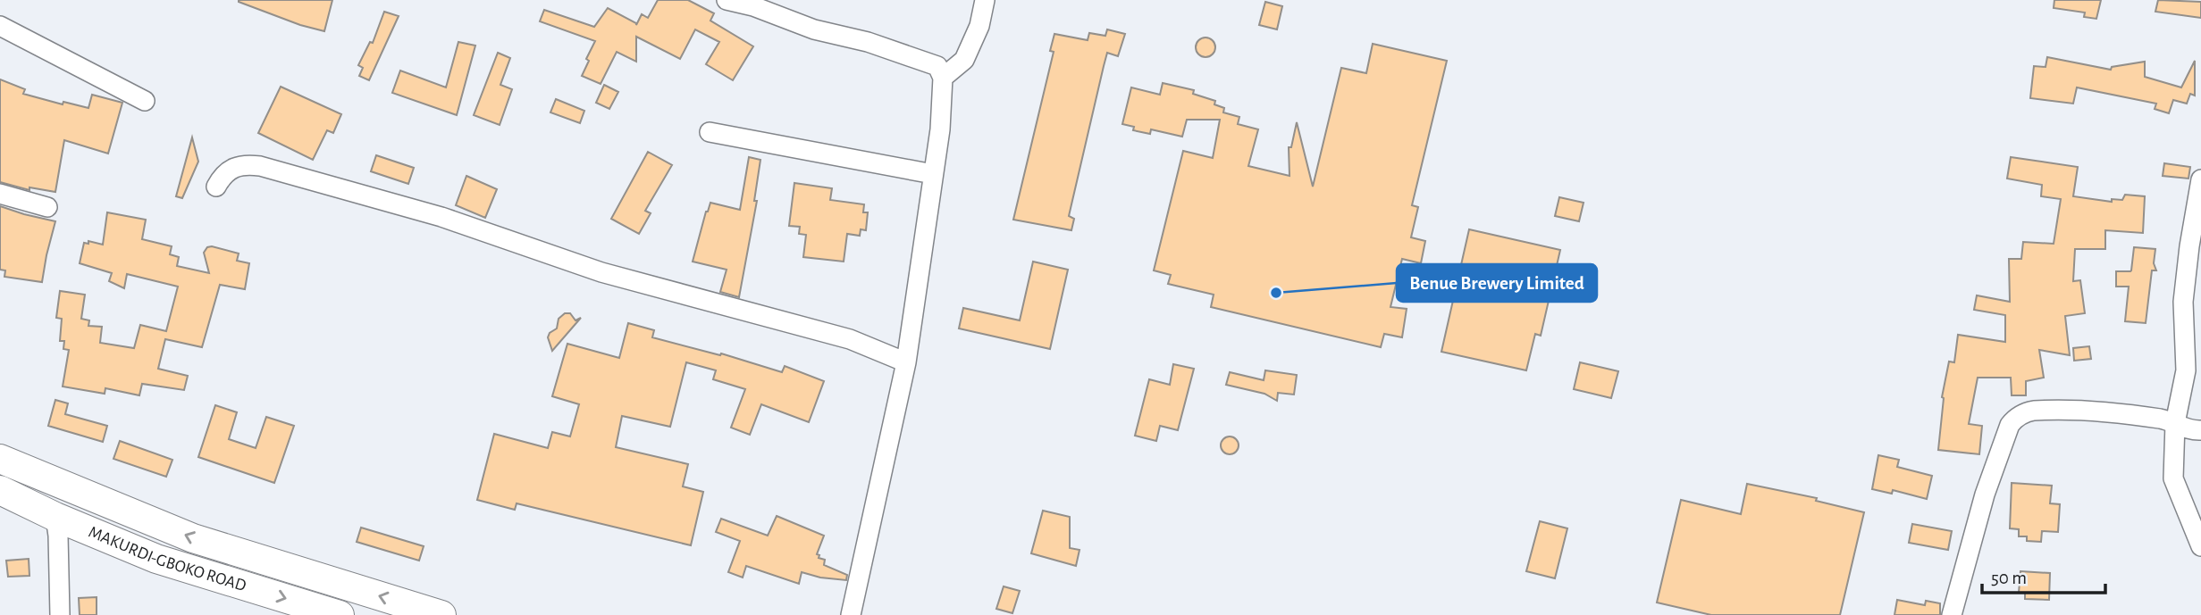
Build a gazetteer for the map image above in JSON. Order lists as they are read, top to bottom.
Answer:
{
  "streets": {
    "main road": ["MAKURDI-GBOKO ROAD"]
  },
  "places": ["Benue Brewery Limited"],
  "scale_bar": "50 m"
}
